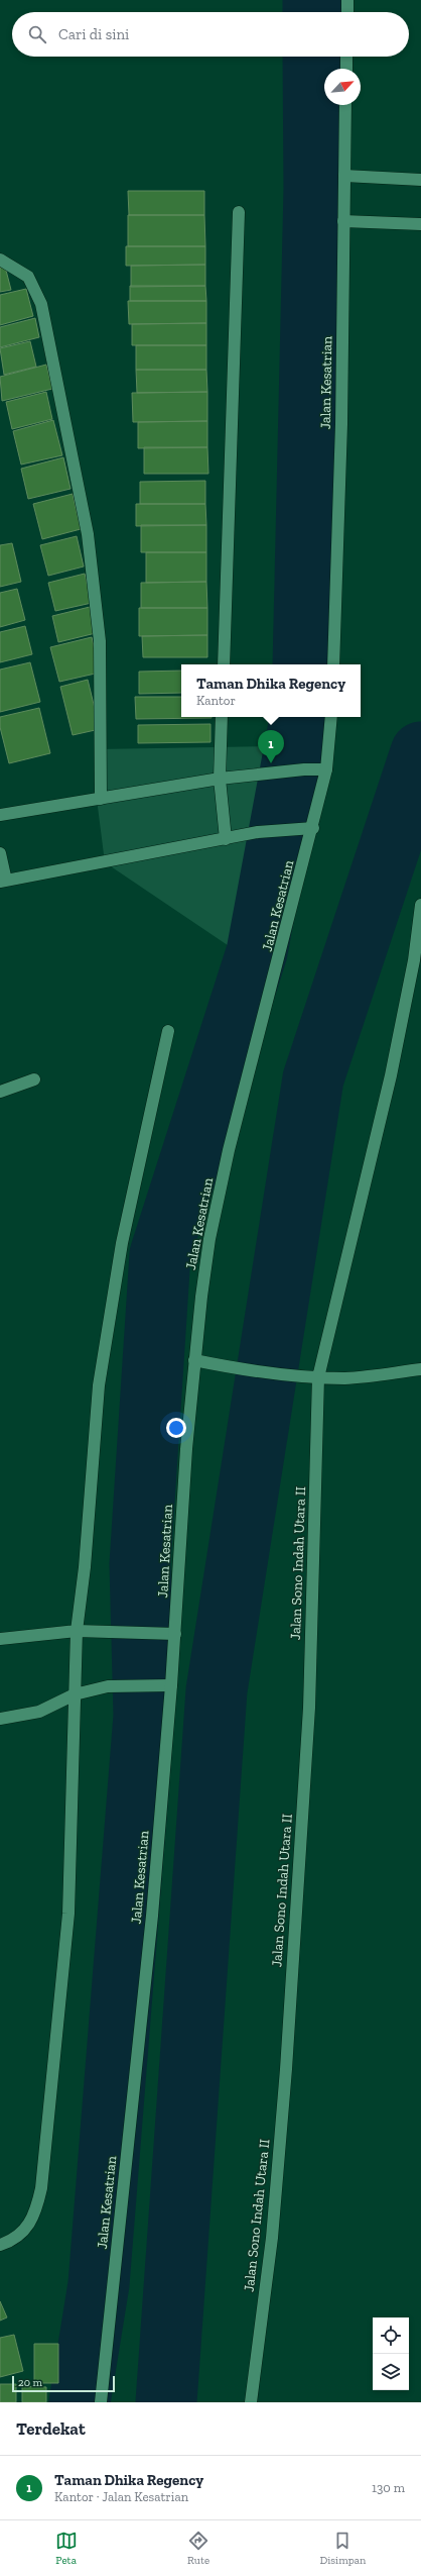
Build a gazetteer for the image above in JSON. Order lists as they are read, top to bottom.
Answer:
{
  "streets": {
    "street": ["Jalan Kesatrian", "Jalan Sono Indah Utara II"]
  },
  "scale_bar": "20 m",
  "north": "top right",
  "page": {
    "search": "Cari di sini",
    "popup": ["Taman Dhika Regency", "Kantor"],
    "pins": "1",
    "scale": "20 m",
    "heading": "Terdekat",
    "list": [
      {
        "mark": "1",
        "name": "Taman Dhika Regency",
        "note": "Kantor · Jalan Kesatrian",
        "value": "130 m"
      }
    ],
    "nav": ["Peta", "Rute", "Disimpan"]
  }
}
